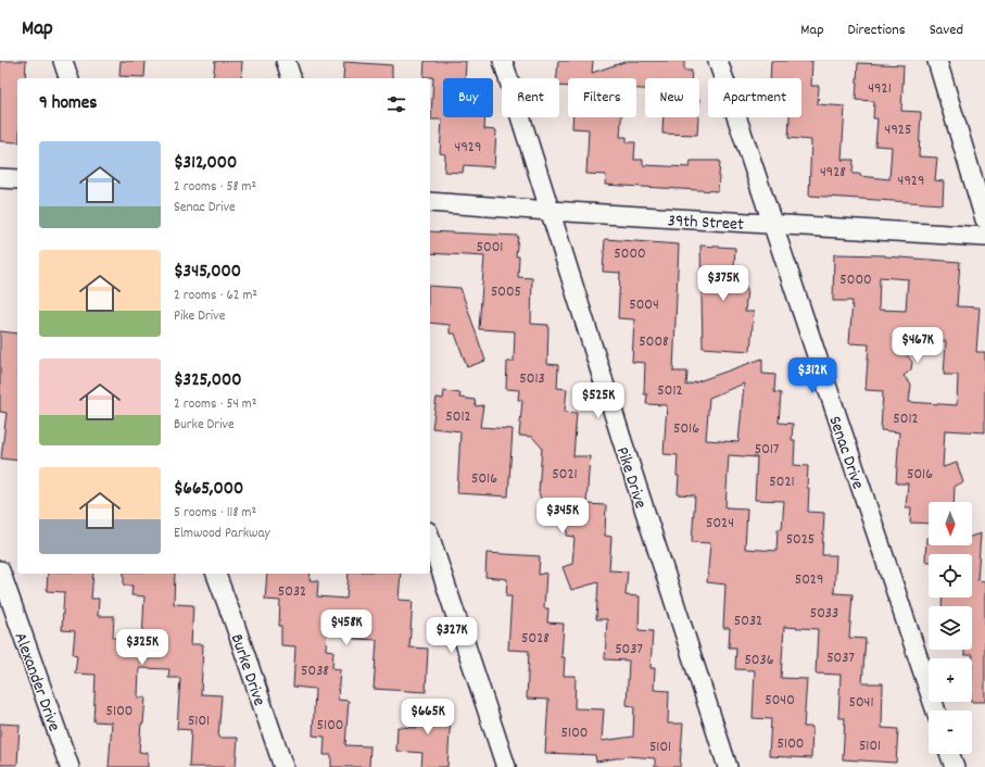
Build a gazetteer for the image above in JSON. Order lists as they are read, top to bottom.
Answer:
{
  "streets": {
    "street": [
      "39th Street",
      "Senac Drive",
      "Pike Drive",
      "Burke Drive",
      "Alexander Drive"
    ]
  },
  "crossings": [
    ["39th Street", "Senac Drive"],
    ["39th Street", "Pike Drive"]
  ],
  "house_numbers": [
    "4921",
    "4925",
    "4929",
    "4928",
    "4929",
    "5001",
    "5000",
    "5000",
    "5005",
    "5004",
    "5008",
    "5013",
    "5012",
    "5012",
    "5012",
    "5016",
    "5017",
    "5021",
    "5016",
    "5016",
    "5021",
    "5024",
    "5025",
    "5029",
    "5032",
    "5033",
    "5032",
    "5028",
    "5037",
    "5037",
    "5036",
    "5038",
    "5040",
    "5041",
    "5100",
    "5101",
    "5100",
    "5100",
    "5100",
    "5101",
    "5101"
  ],
  "north": "bottom",
  "page": {
    "header": "Map",
    "nav": ["Map", "Directions", "Saved"],
    "chip": [
      "Buy",
      "Rent",
      "Filters",
      "New",
      "Apartment"
    ],
    "heading": "9 homes",
    "list": [
      {
        "name": "$312,000",
        "note": "2 rooms · 58 m² · Senac Drive"
      },
      {
        "name": "$345,000",
        "note": "2 rooms · 62 m² · Pike Drive"
      },
      {
        "name": "$325,000",
        "note": "2 rooms · 54 m² · Burke Drive"
      },
      {
        "name": "$665,000",
        "note": "5 rooms · 118 m² · Elmwood Parkway"
      }
    ],
    "price": [
      "$375K",
      "$467K",
      "$312K",
      "$525K",
      "$345K",
      "$458K",
      "$327K",
      "$325K",
      "$665K"
    ],
    "map_buttons": ["+", "−"]
  }
}
